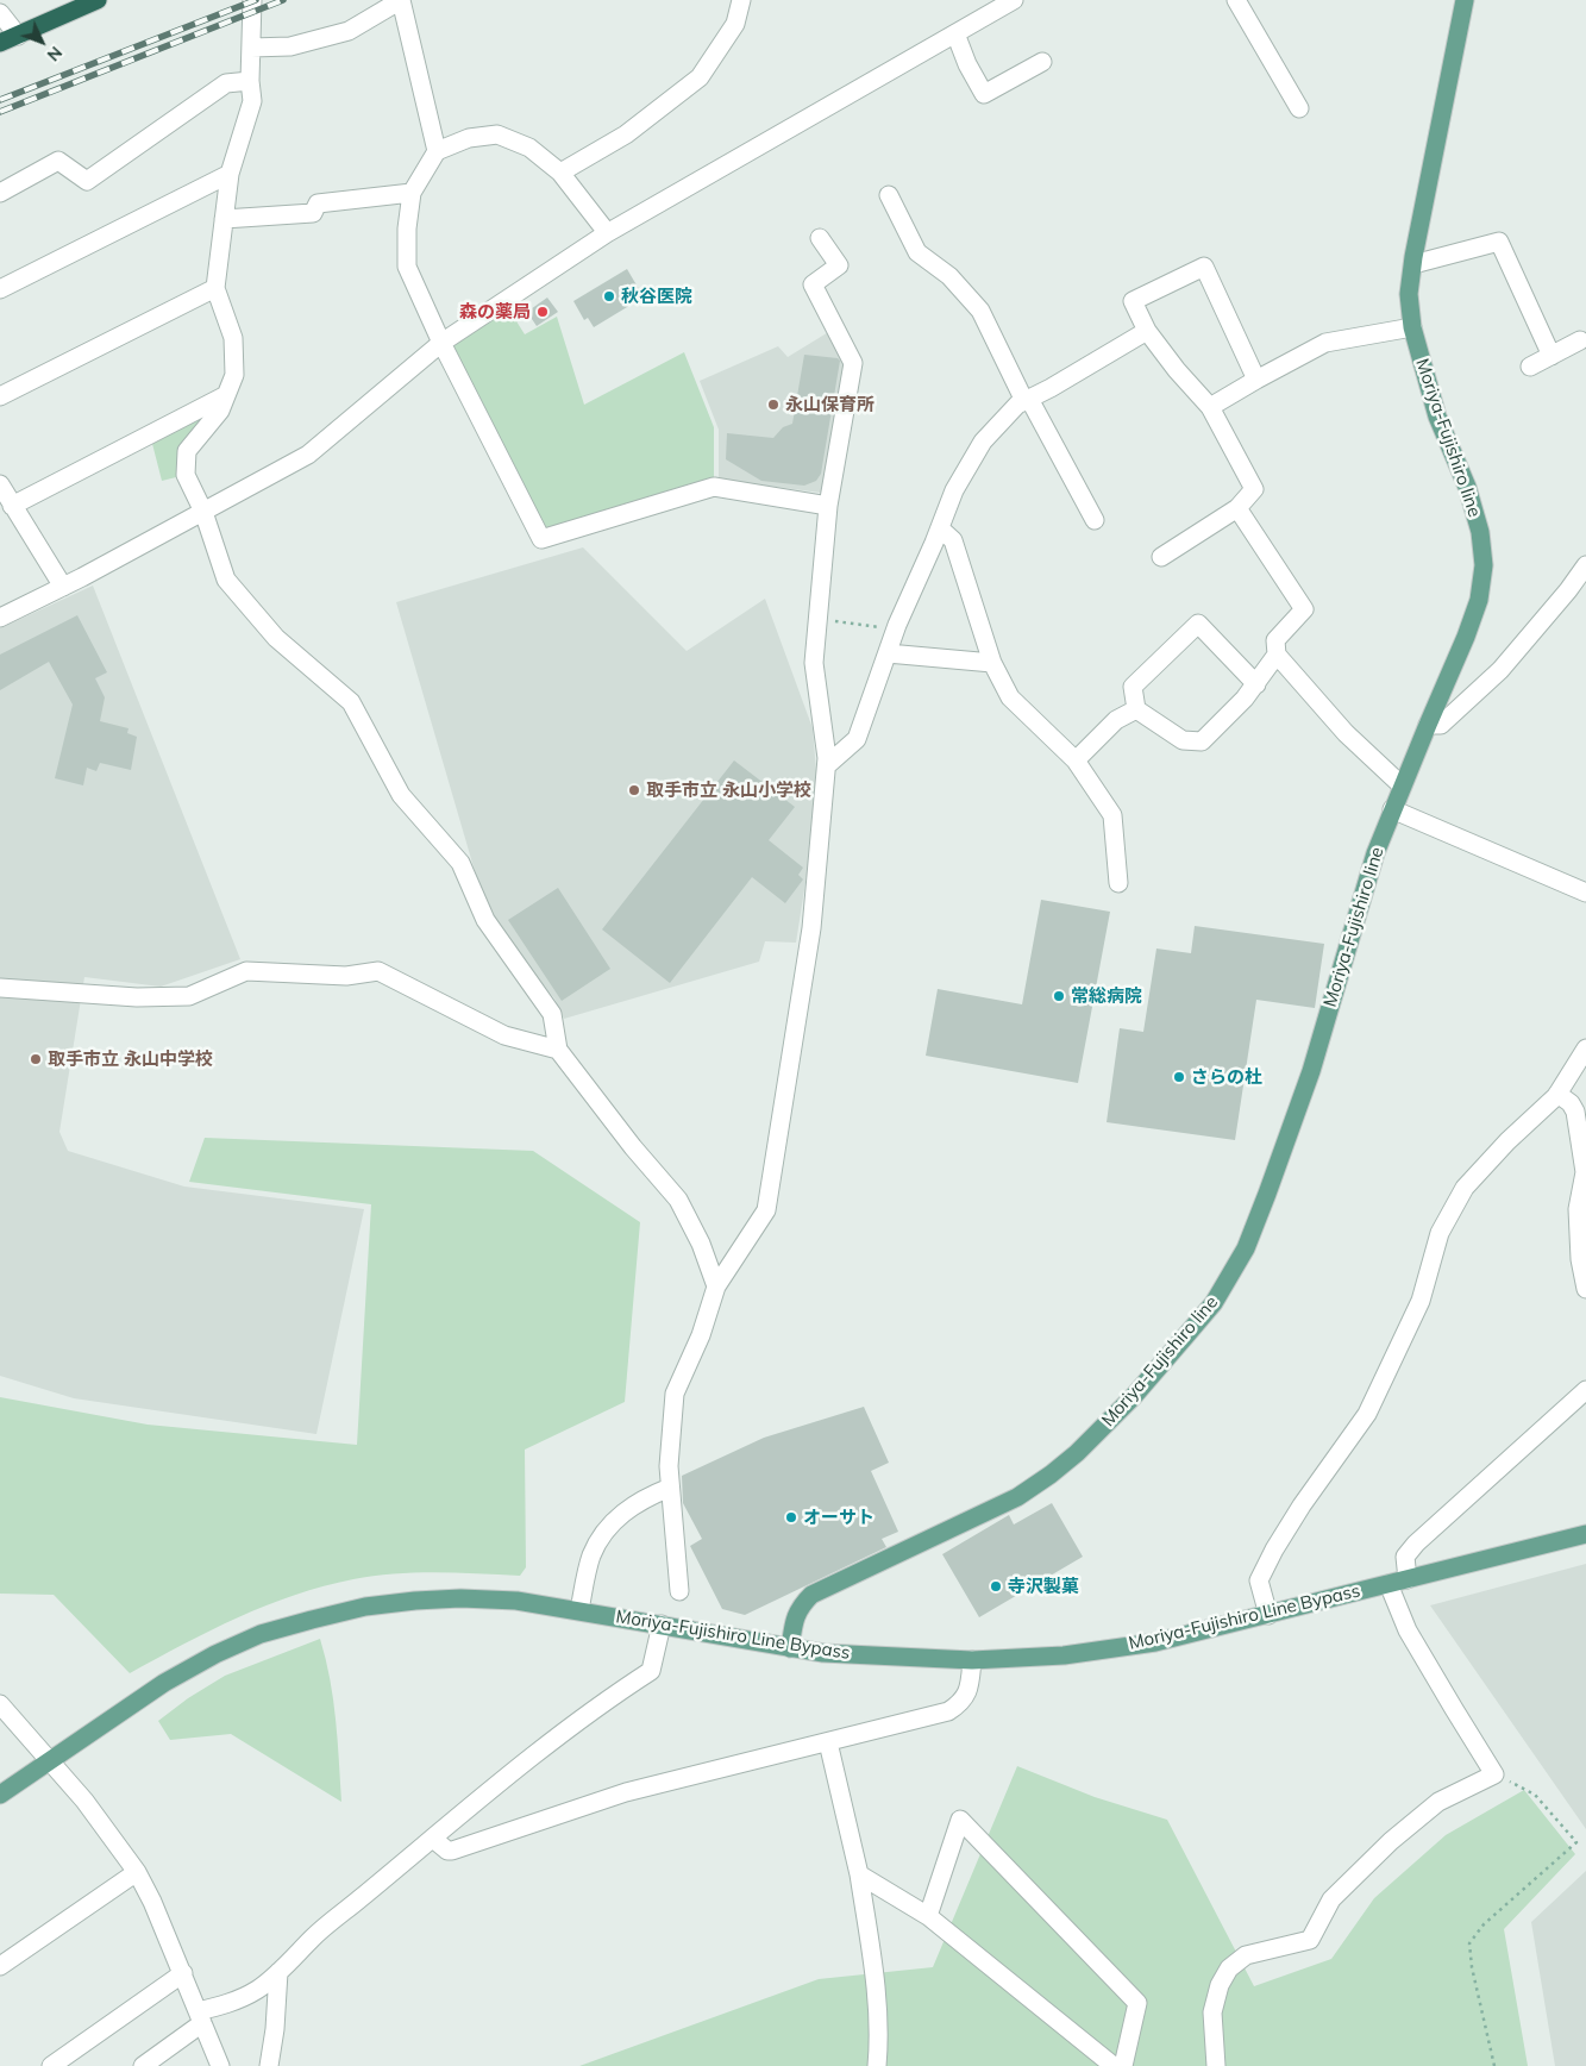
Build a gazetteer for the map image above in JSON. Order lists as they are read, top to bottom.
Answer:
{
  "streets": {
    "main road": ["Moriya-Fujishiro line", "Moriya-Fujishiro Line Bypass"]
  },
  "crossings": [
    ["Moriya-Fujishiro line", "Moriya-Fujishiro Line Bypass"]
  ],
  "places": [
    "秋谷医院",
    "森の薬局",
    "永山保育所",
    "取手市立 永山小学校",
    "常総病院",
    "取手市立 永山中学校",
    "さらの杜",
    "オーサト",
    "寺沢製菓"
  ],
  "north": "bottom right"
}
